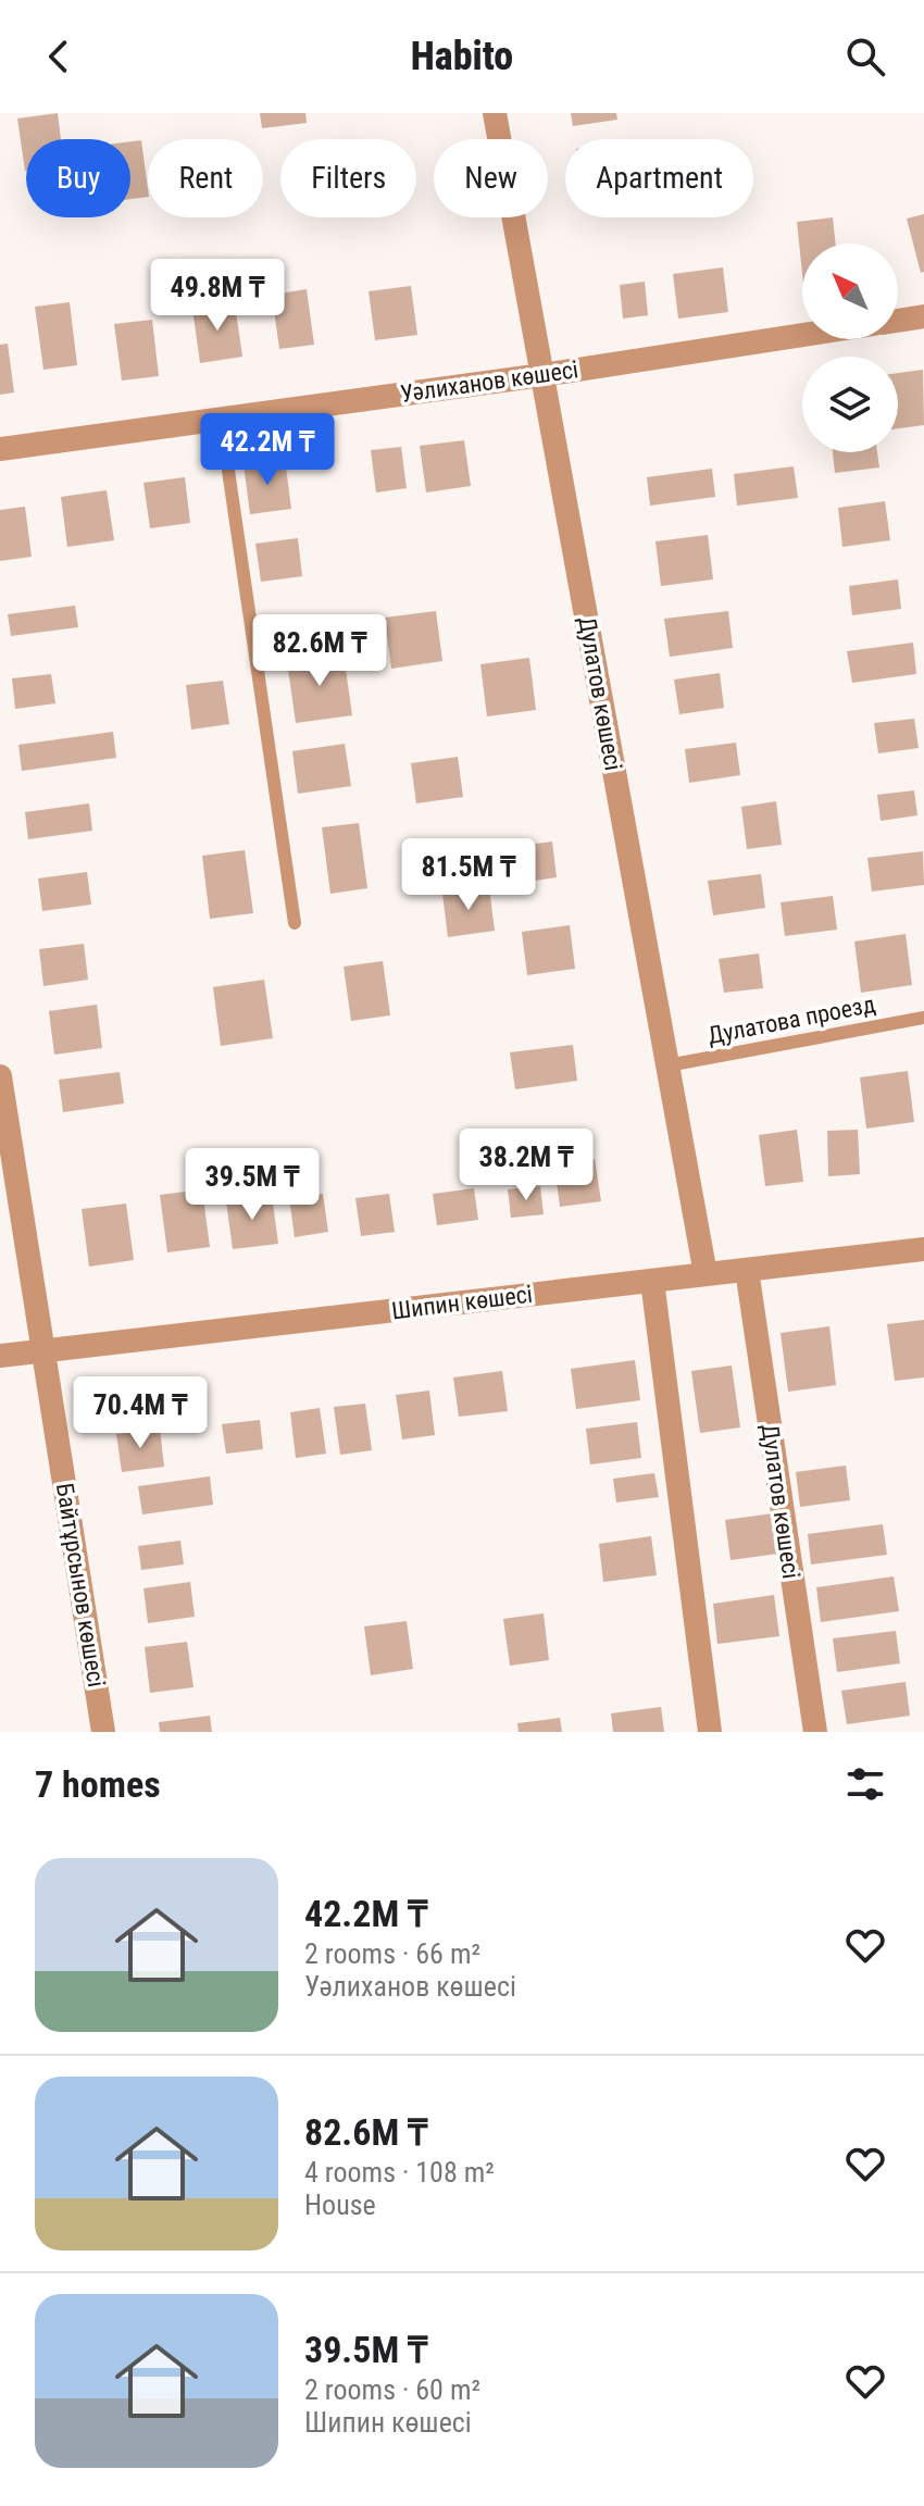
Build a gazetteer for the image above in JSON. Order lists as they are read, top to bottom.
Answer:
{
  "streets": {
    "street": [
      "Уәлиханов көшесі",
      "Дулатов көшесі",
      "Шипин көшесі",
      "Байтұрсынов көшесі"
    ],
    "lane": ["Дулатова проезд"]
  },
  "crossings": [
    ["Уәлиханов көшесі", "Дулатов көшесі"],
    ["Дулатов көшесі", "Дулатова проезд"],
    ["Дулатов көшесі", "Шипин көшесі"],
    ["Шипин көшесі", "Байтұрсынов көшесі"]
  ],
  "north": "top left",
  "page": {
    "header": "Habito",
    "chip": [
      "Buy",
      "Rent",
      "Filters",
      "New",
      "Apartment"
    ],
    "price": [
      "49.8M ₸",
      "42.2M ₸",
      "82.6M ₸",
      "81.5M ₸",
      "38.2M ₸",
      "39.5M ₸",
      "70.4M ₸"
    ],
    "heading": "7 homes",
    "list": [
      {
        "name": "42.2M ₸",
        "note": "2 rooms · 66 m² · Уәлиханов көшесі"
      },
      {
        "name": "82.6M ₸",
        "note": "4 rooms · 108 m² · House"
      },
      {
        "name": "39.5M ₸",
        "note": "2 rooms · 60 m² · Шипин көшесі"
      }
    ]
  }
}
